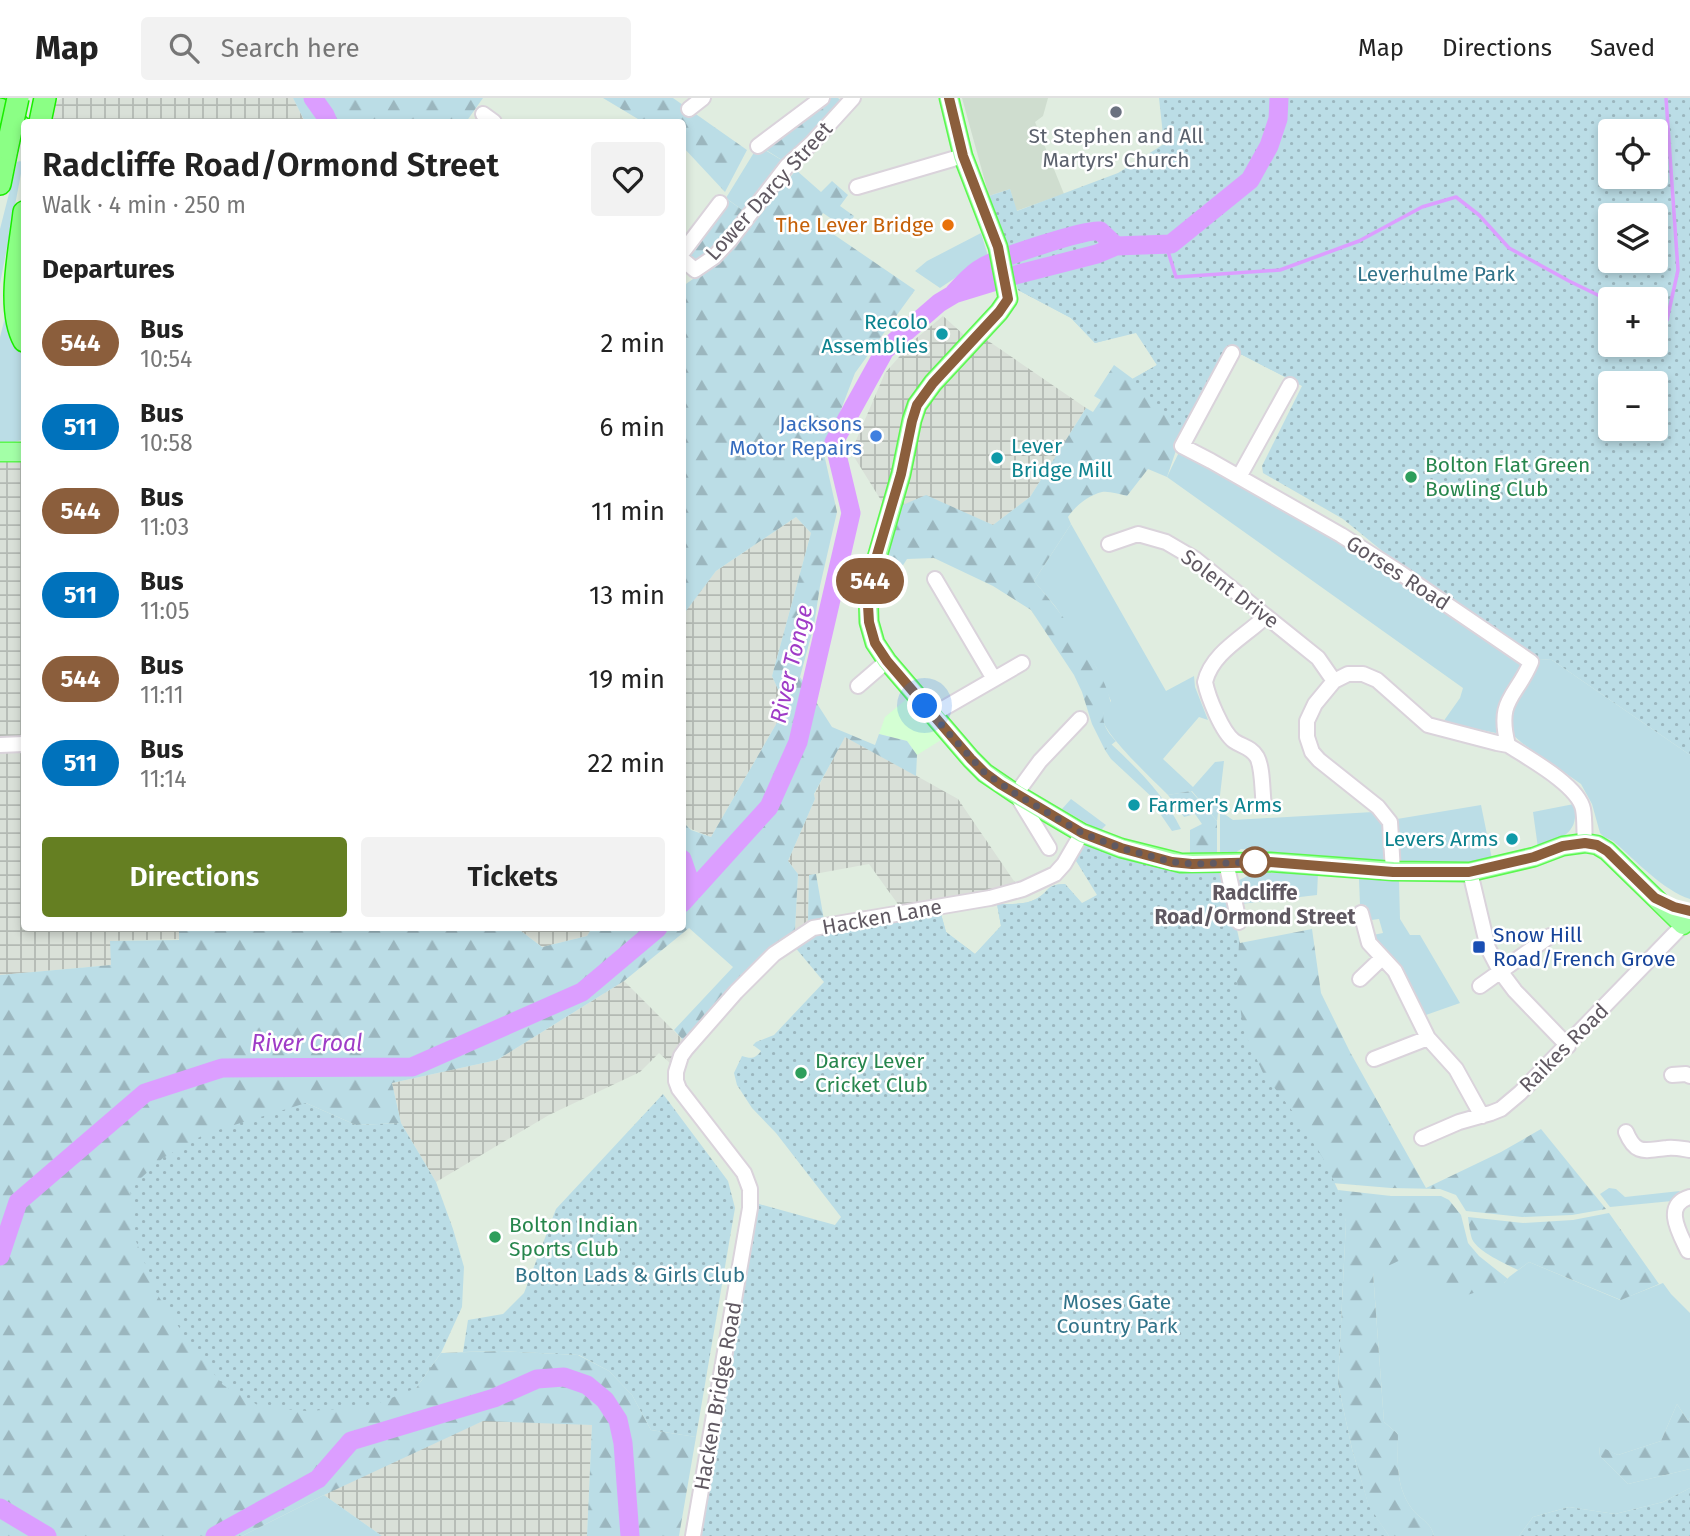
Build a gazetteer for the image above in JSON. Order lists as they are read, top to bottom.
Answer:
{
  "streets": {
    "street": [
      "Lower Darcy Street",
      "Gorses Road",
      "Solent Drive",
      "Hacken Lane",
      "Raikes Road",
      "Hacken Bridge Road"
    ]
  },
  "crossings": [
    ["Hacken Lane", "Hacken Bridge Road"]
  ],
  "water": ["River Tonge", "River Croal"],
  "parks": ["Leverhulme Park", "Bolton Lads & Girls Club", "Moses Gate Country Park"],
  "places": {
    "other": [
      "St Stephen and All Martyrs' Church",
      "The Lever Bridge",
      "Recolo Assemblies",
      "Jacksons Motor Repairs",
      "Lever Bridge Mill",
      "Bolton Flat Green Bowling Club",
      "Farmer's Arms",
      "Levers Arms",
      "Radcliffe Road/Ormond Street",
      "Darcy Lever Cricket Club",
      "Bolton Indian Sports Club"
    ],
    "transit": ["Snow Hill Road/French Grove"]
  },
  "lines": ["bus line 544"],
  "page": {
    "header": "Map",
    "search": "Search here",
    "nav": ["Map", "Directions", "Saved"],
    "on_map": "544",
    "map_buttons": ["+", "−"],
    "heading": [
      ["Radcliffe Road/Ormond Street", "Walk · 4 min · 250 m"],
      "Departures"
    ],
    "list": [
      {
        "mark": "544",
        "name": "Bus",
        "note": "10:54",
        "value": "2 min"
      },
      {
        "mark": "511",
        "name": "Bus",
        "note": "10:58",
        "value": "6 min"
      },
      {
        "mark": "544",
        "name": "Bus",
        "note": "11:03",
        "value": "11 min"
      },
      {
        "mark": "511",
        "name": "Bus",
        "note": "11:05",
        "value": "13 min"
      },
      {
        "mark": "544",
        "name": "Bus",
        "note": "11:11",
        "value": "19 min"
      },
      {
        "mark": "511",
        "name": "Bus",
        "note": "11:14",
        "value": "22 min"
      }
    ],
    "buttons": ["Directions", "Tickets"]
  }
}
